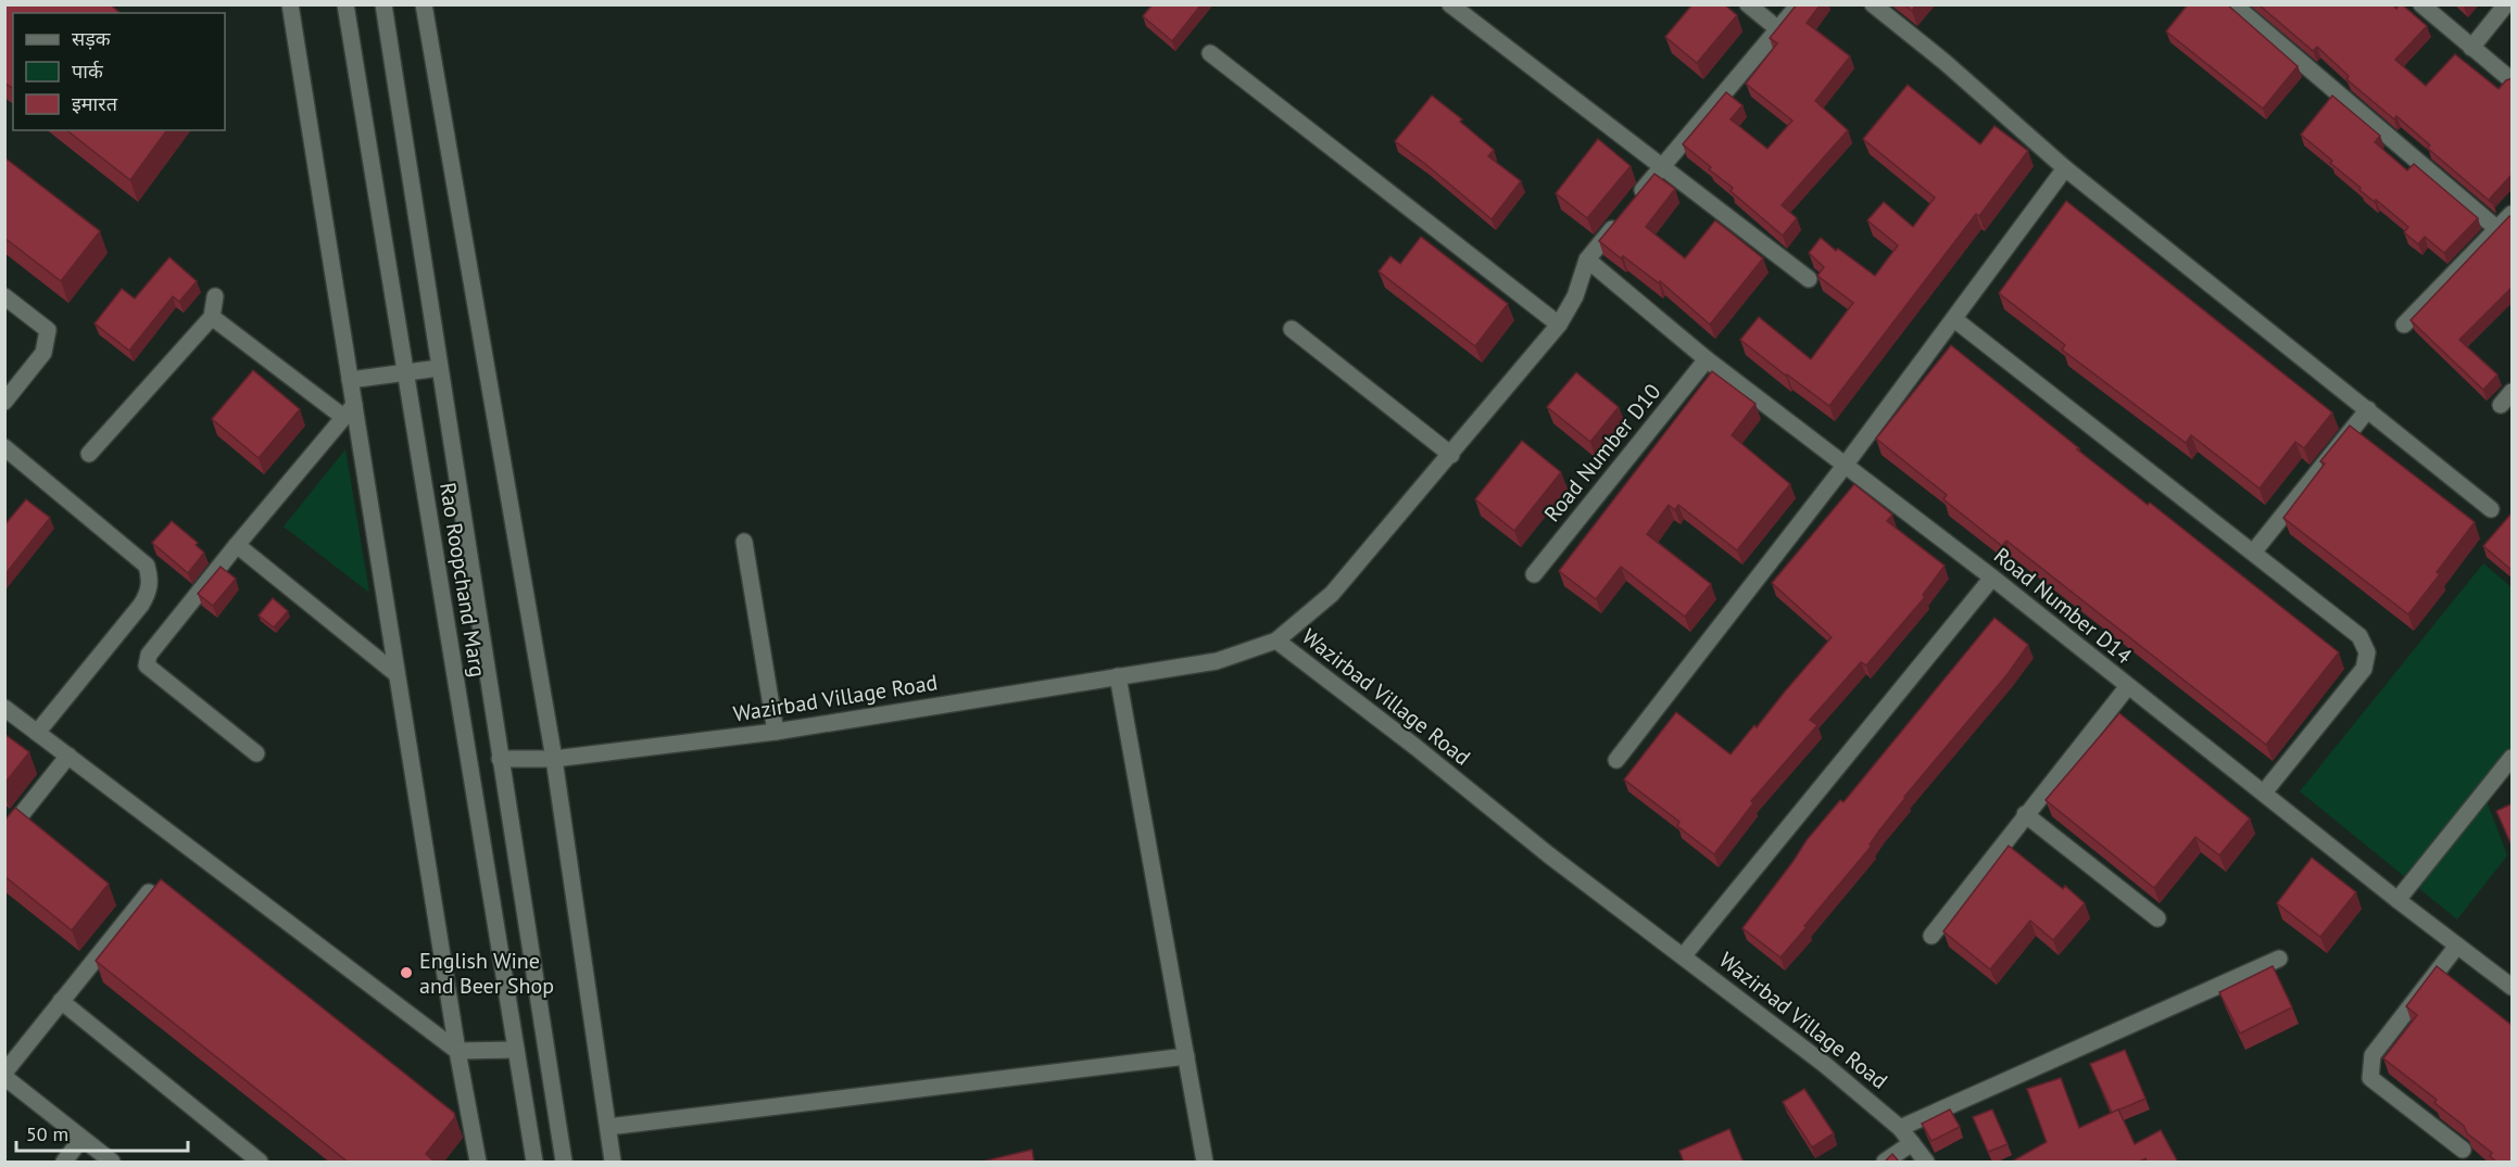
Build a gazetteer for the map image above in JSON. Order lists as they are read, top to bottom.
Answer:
{
  "streets": {
    "street": [
      "Road Number D10",
      "Rao Roopchand Marg",
      "Road Number D14",
      "Wazirbad Village Road"
    ]
  },
  "crossings": [
    ["Road Number D10", "Road Number D14"],
    ["Rao Roopchand Marg", "Wazirbad Village Road"]
  ],
  "places": ["English Wine and Beer Shop"],
  "legend": ["सड़क", "पार्क", "इमारत"],
  "scale_bar": "50 m"
}
